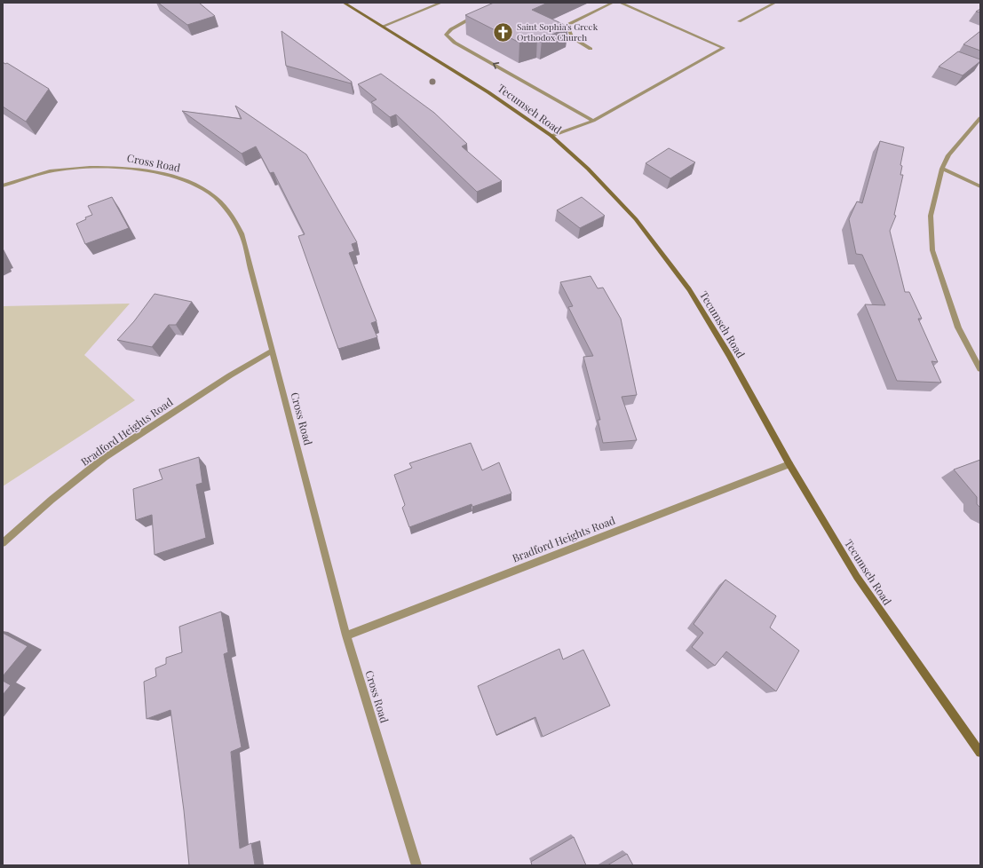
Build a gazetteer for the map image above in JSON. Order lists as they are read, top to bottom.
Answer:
{
  "streets": {
    "street": ["Tecumseh Road", "Cross Road", "Bradford Heights Road"]
  },
  "crossings": [
    ["Tecumseh Road", "Bradford Heights Road"],
    ["Cross Road", "Bradford Heights Road"]
  ],
  "places": {
    "church": ["Saint Sophia's Greek Orthodox Church"]
  }
}
